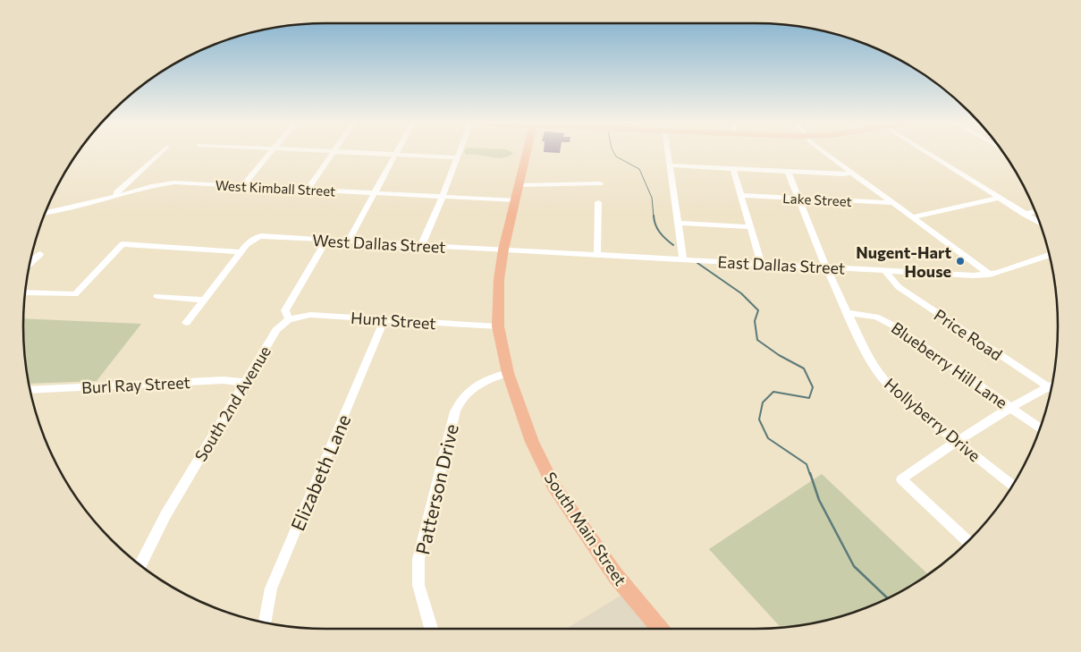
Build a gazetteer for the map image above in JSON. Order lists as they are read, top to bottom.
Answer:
{
  "streets": {
    "main road": ["South Main Street"],
    "street": [
      "West Kimball Street",
      "Lake Street",
      "West Dallas Street",
      "East Dallas Street",
      "Hunt Street",
      "Price Road",
      "Blueberry Hill Lane",
      "Burl Ray Street",
      "South 2nd Avenue",
      "Hollyberry Drive",
      "Elizabeth Lane",
      "Patterson Drive"
    ]
  },
  "crossings": [
    ["West Kimball Street", "South Main Street"],
    ["Lake Street", "Hollyberry Drive"],
    ["West Dallas Street", "East Dallas Street"],
    ["West Dallas Street", "South Main Street"],
    ["East Dallas Street", "Price Road"],
    ["East Dallas Street", "Hollyberry Drive"],
    ["East Dallas Street", "South Main Street"],
    ["Hunt Street", "South 2nd Avenue"],
    ["Hunt Street", "Elizabeth Lane"],
    ["Hunt Street", "South Main Street"],
    ["Blueberry Hill Lane", "Hollyberry Drive"],
    ["Burl Ray Street", "South 2nd Avenue"],
    ["Patterson Drive", "South Main Street"]
  ],
  "places": ["Nugent-Hart House"]
}
